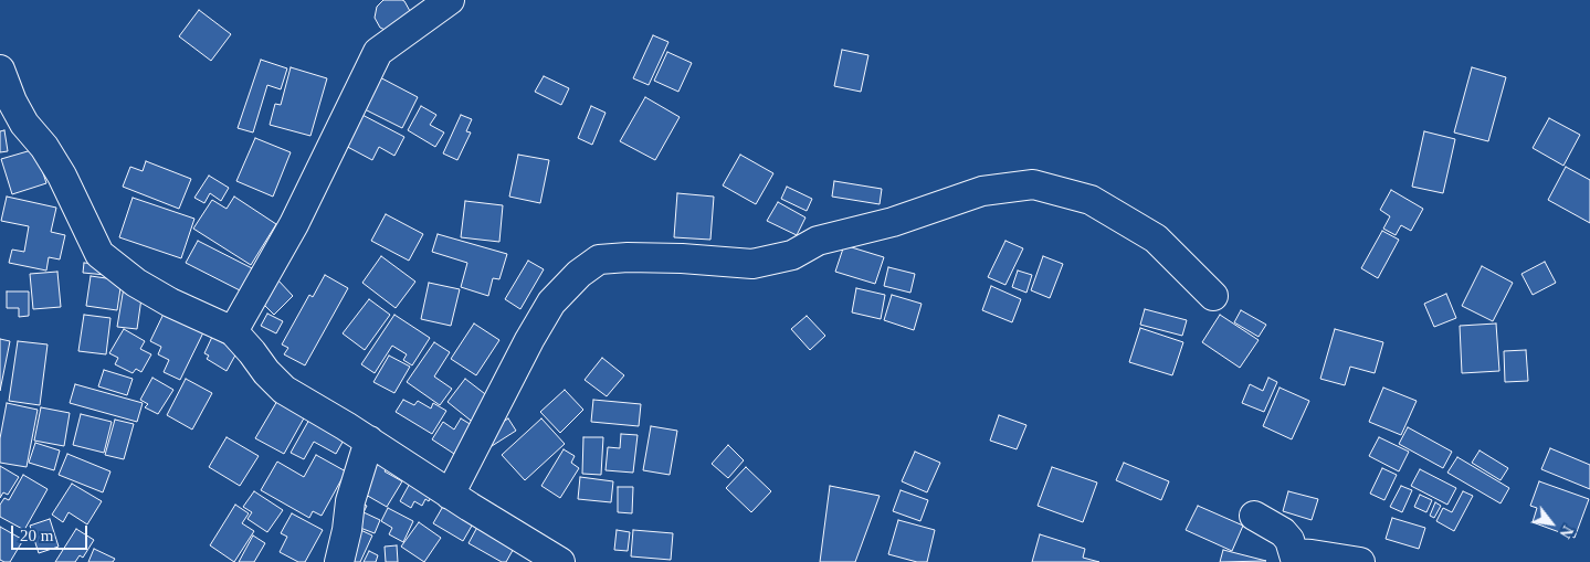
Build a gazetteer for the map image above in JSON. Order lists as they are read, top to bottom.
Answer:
{
  "scale_bar": "20 m",
  "north": "bottom right"
}
